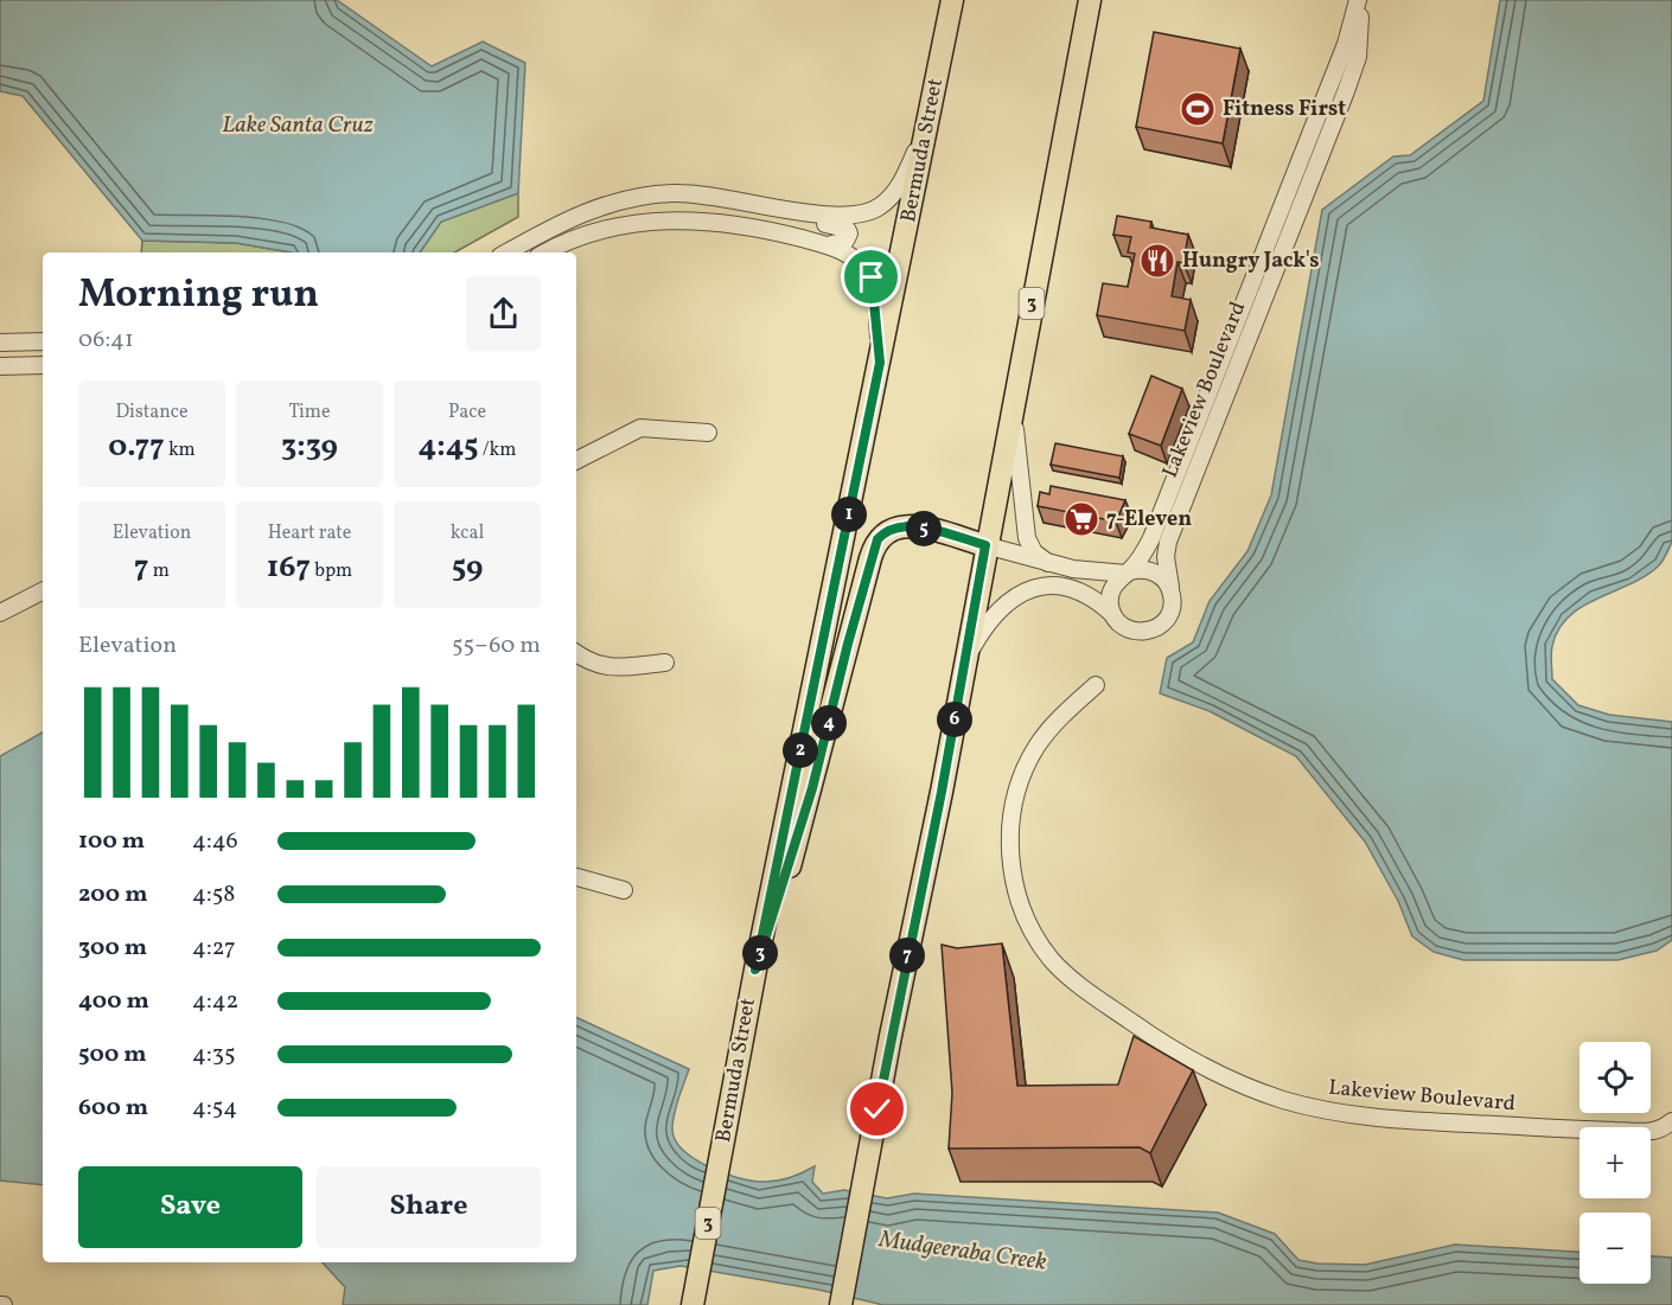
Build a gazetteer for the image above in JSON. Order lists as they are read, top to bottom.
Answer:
{
  "streets": {
    "main road": ["Bermuda Street", "3"],
    "street": ["Lakeview Boulevard"]
  },
  "water": ["Lake Santa Cruz", "Mudgeeraba Creek"],
  "places": {
    "sports": ["Fitness First"],
    "restaurant": ["Hungry Jack's"],
    "supermarket": ["7-Eleven"]
  },
  "page": {
    "heading": ["Morning run", "06:41"],
    "stats": [
      ["Distance", "0.77 km"],
      ["Time", "3:39"],
      ["Pace", "4:45 /km"],
      ["Elevation", "7 m"],
      ["Heart rate", "167 bpm"],
      ["kcal", "59"]
    ],
    "pins": [
      "1",
      "5",
      "6",
      "4",
      "2",
      "3",
      "7"
    ],
    "chart": ["Elevation", "55–60 m"],
    "list": [
      {
        "name": "100 m",
        "note": "4:46"
      },
      {
        "name": "200 m",
        "note": "4:58"
      },
      {
        "name": "300 m",
        "note": "4:27"
      },
      {
        "name": "400 m",
        "note": "4:42"
      },
      {
        "name": "500 m",
        "note": "4:35"
      },
      {
        "name": "600 m",
        "note": "4:54"
      }
    ],
    "map_buttons": ["+", "−"],
    "buttons": ["Save", "Share"]
  }
}
